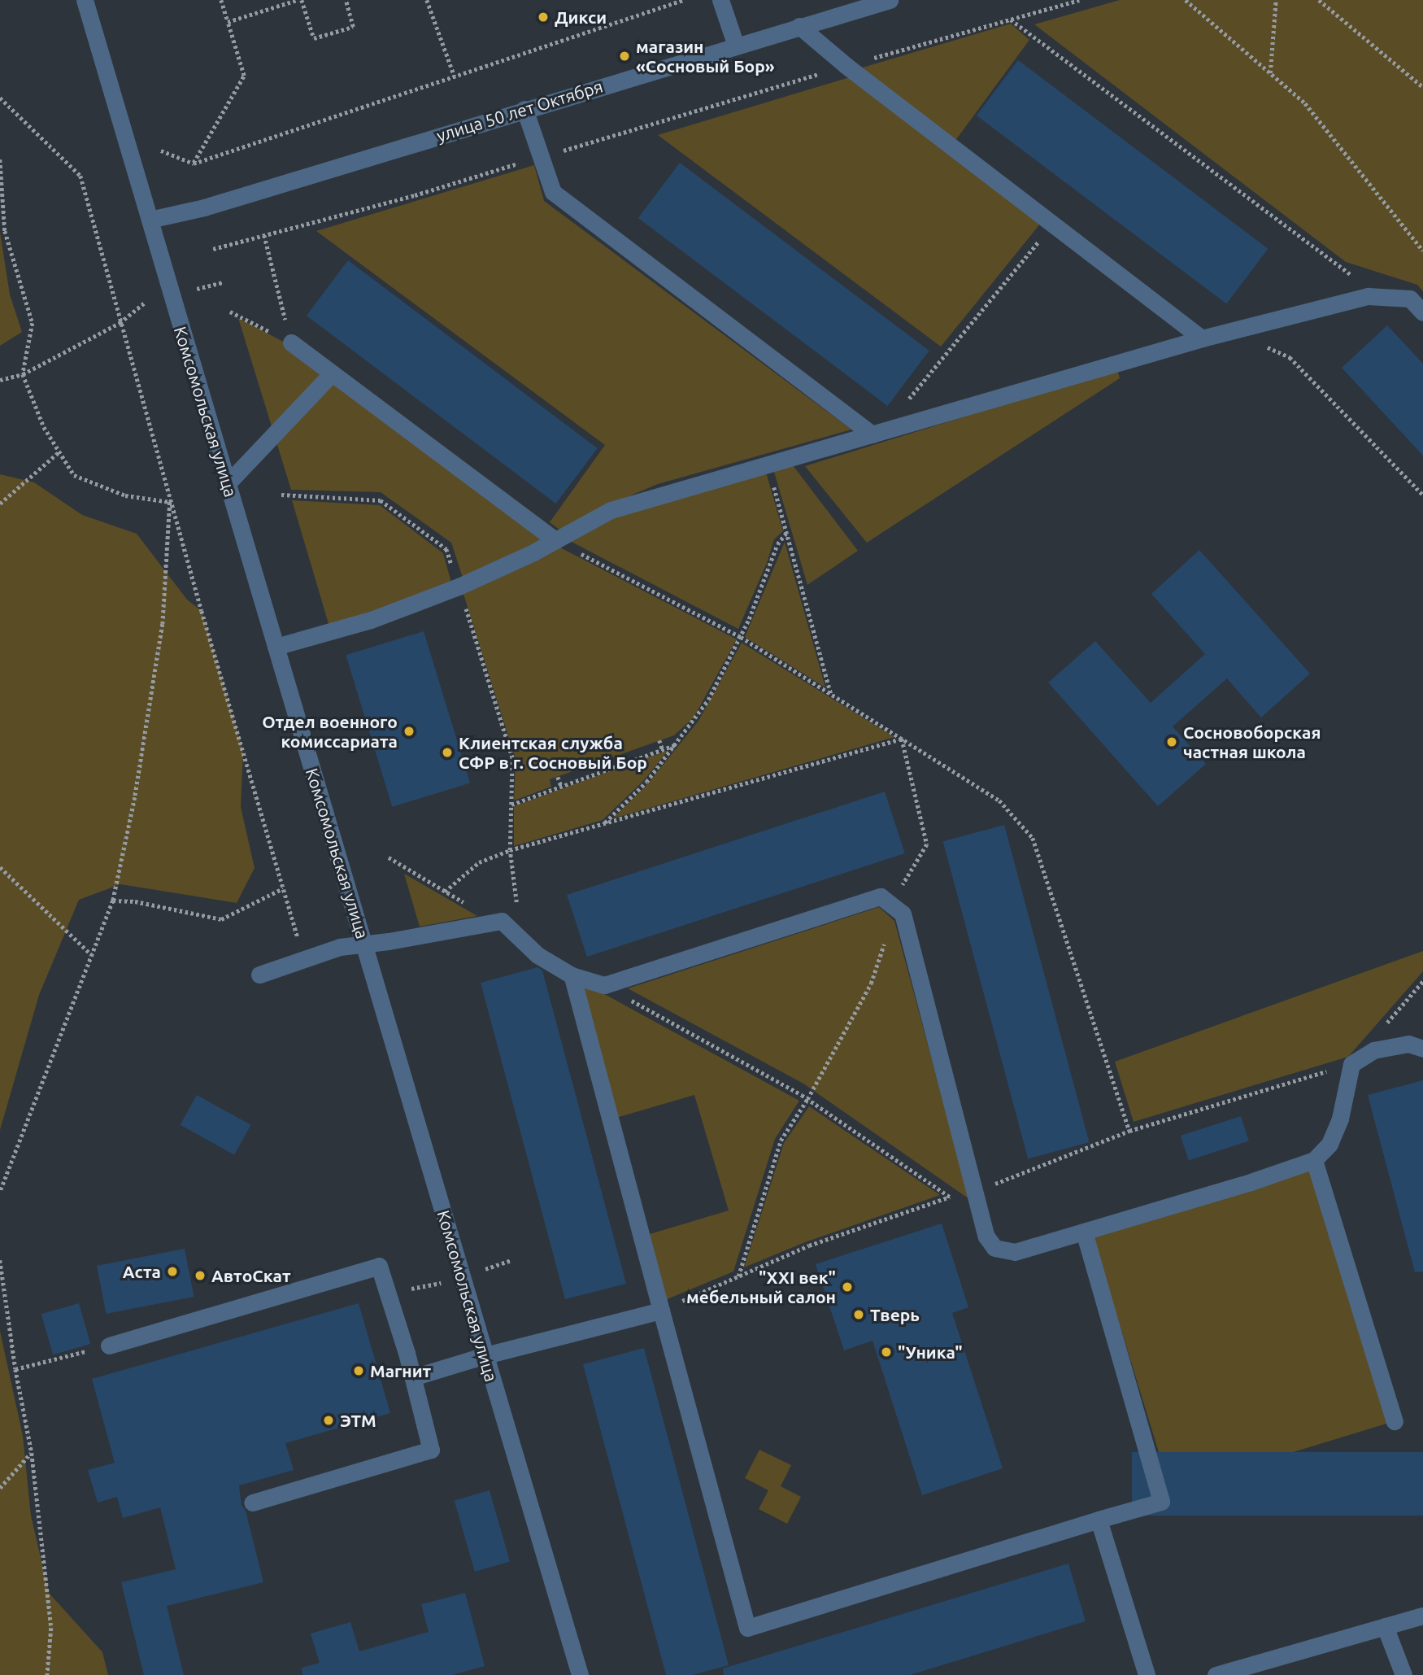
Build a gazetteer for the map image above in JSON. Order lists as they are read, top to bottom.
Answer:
{
  "streets": {
    "street": ["улица 50 лет Октября", "Комсомольская улица"]
  },
  "crossings": [
    ["улица 50 лет Октября", "Комсомольская улица"]
  ],
  "places": [
    "Дикси",
    "магазин «Сосновый Бор»",
    "Отдел военного комиссариата",
    "Сосновоборская частная школа",
    "Клиентская служба СФР в г. Сосновый Бор",
    "Аста",
    "АвтоСкат",
    "\"XXI век\" мебельный салон",
    "Тверь",
    "\"Уника\"",
    "Магнит",
    "ЭТМ"
  ]
}
